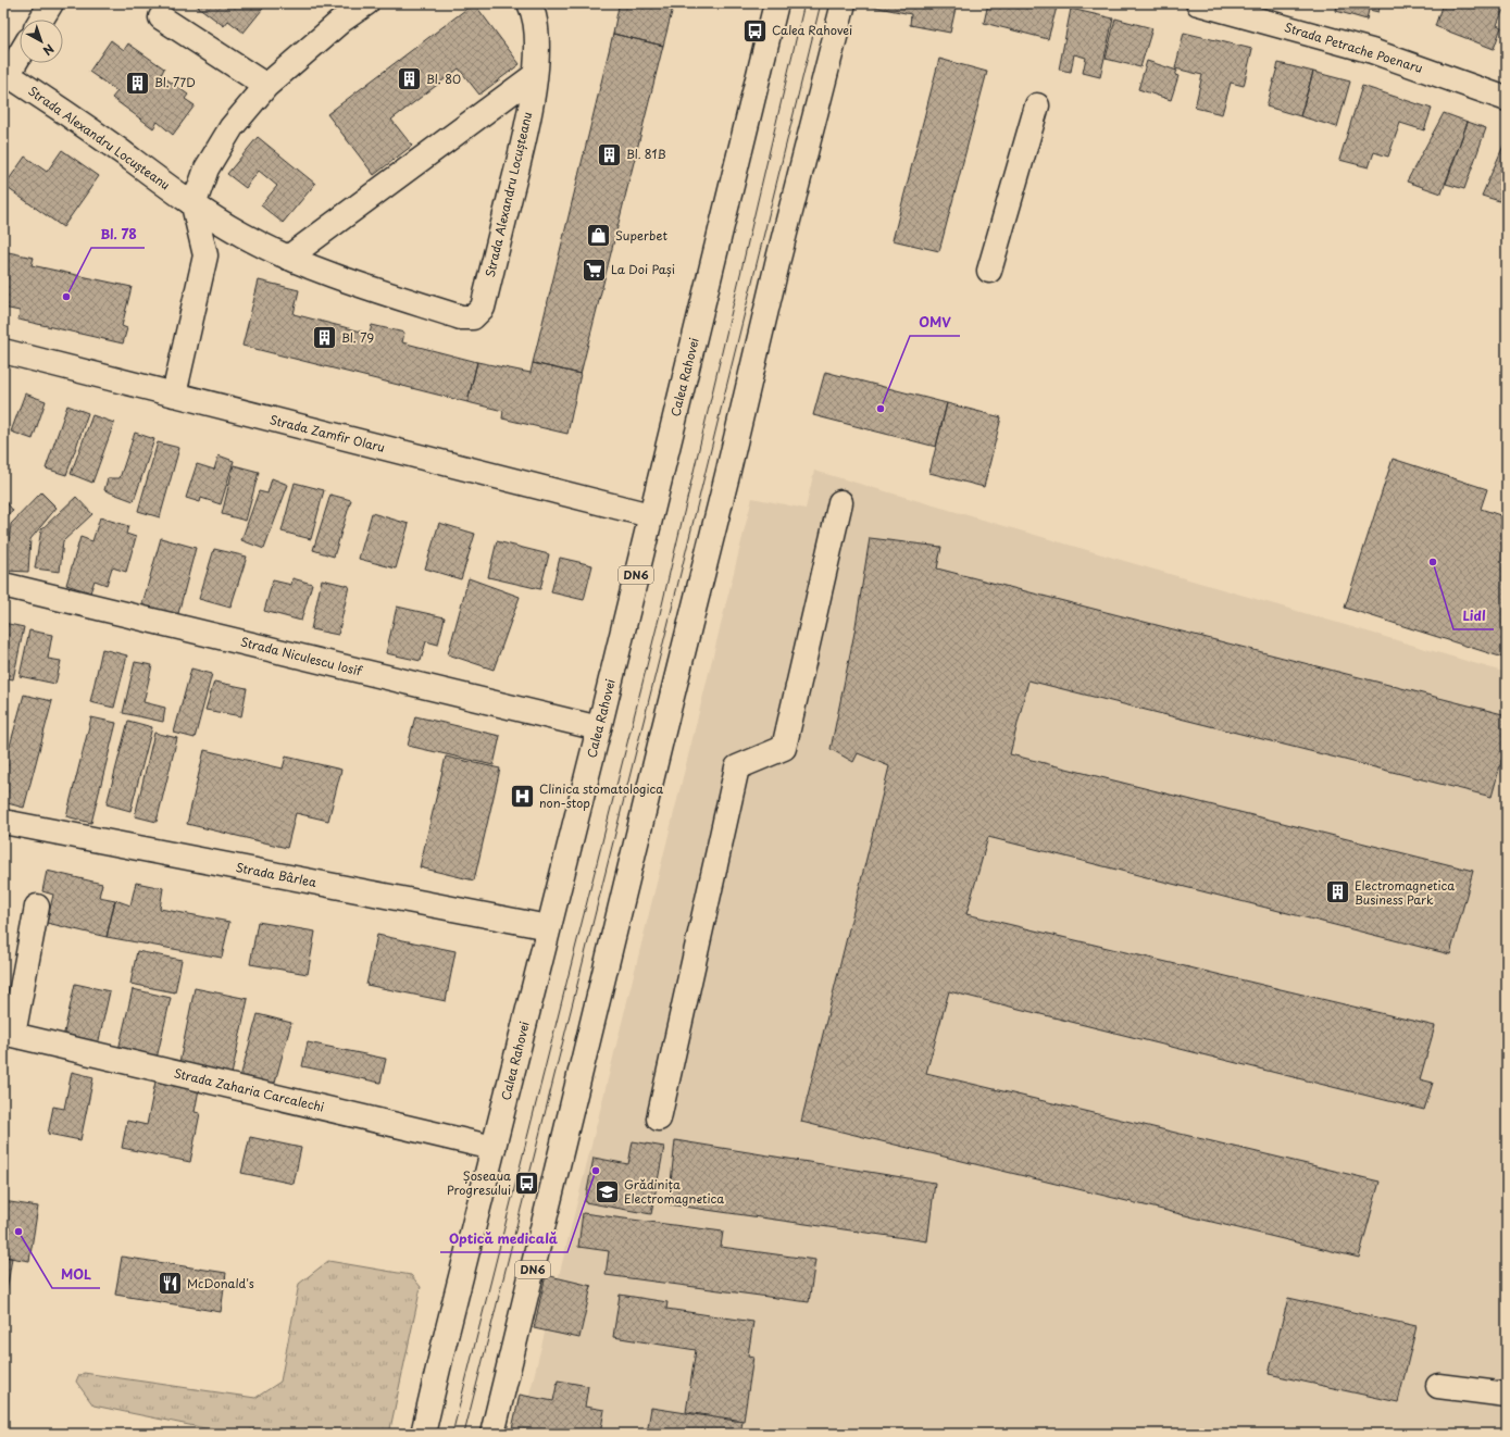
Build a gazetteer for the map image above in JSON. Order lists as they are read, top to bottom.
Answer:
{
  "streets": {
    "street": [
      "Strada Petrache Poenaru",
      "Strada Alexandru Locușteanu",
      "Calea Rahovei",
      "Strada Zamfir Olaru",
      "DN6",
      "Strada Niculescu Iosif",
      "Strada Bârlea",
      "Strada Zaharia Carcalechi"
    ]
  },
  "crossings": [
    ["Calea Rahovei", "Strada Zamfir Olaru"],
    ["Calea Rahovei", "Strada Niculescu Iosif"],
    ["Calea Rahovei", "Strada Bârlea"],
    ["Calea Rahovei", "Strada Zaharia Carcalechi"]
  ],
  "places": {
    "bus stop": ["Calea Rahovei", "Șoseaua Progresului"],
    "building": [
      "Bl. 80",
      "Bl. 77D",
      "Bl. 81B",
      "Bl. 79",
      "Electromagnetica Business Park"
    ],
    "shop": ["Superbet"],
    "supermarket": ["La Doi Pași"],
    "other": [
      "Bl. 78",
      "OMV",
      "Lidl",
      "Optică medicală",
      "MOL"
    ],
    "hospital": ["Clinica stomatologica non-stop"],
    "school or university": ["Grădinița Electromagnetica"],
    "restaurant": ["McDonald's"]
  },
  "north": "bottom right"
}
